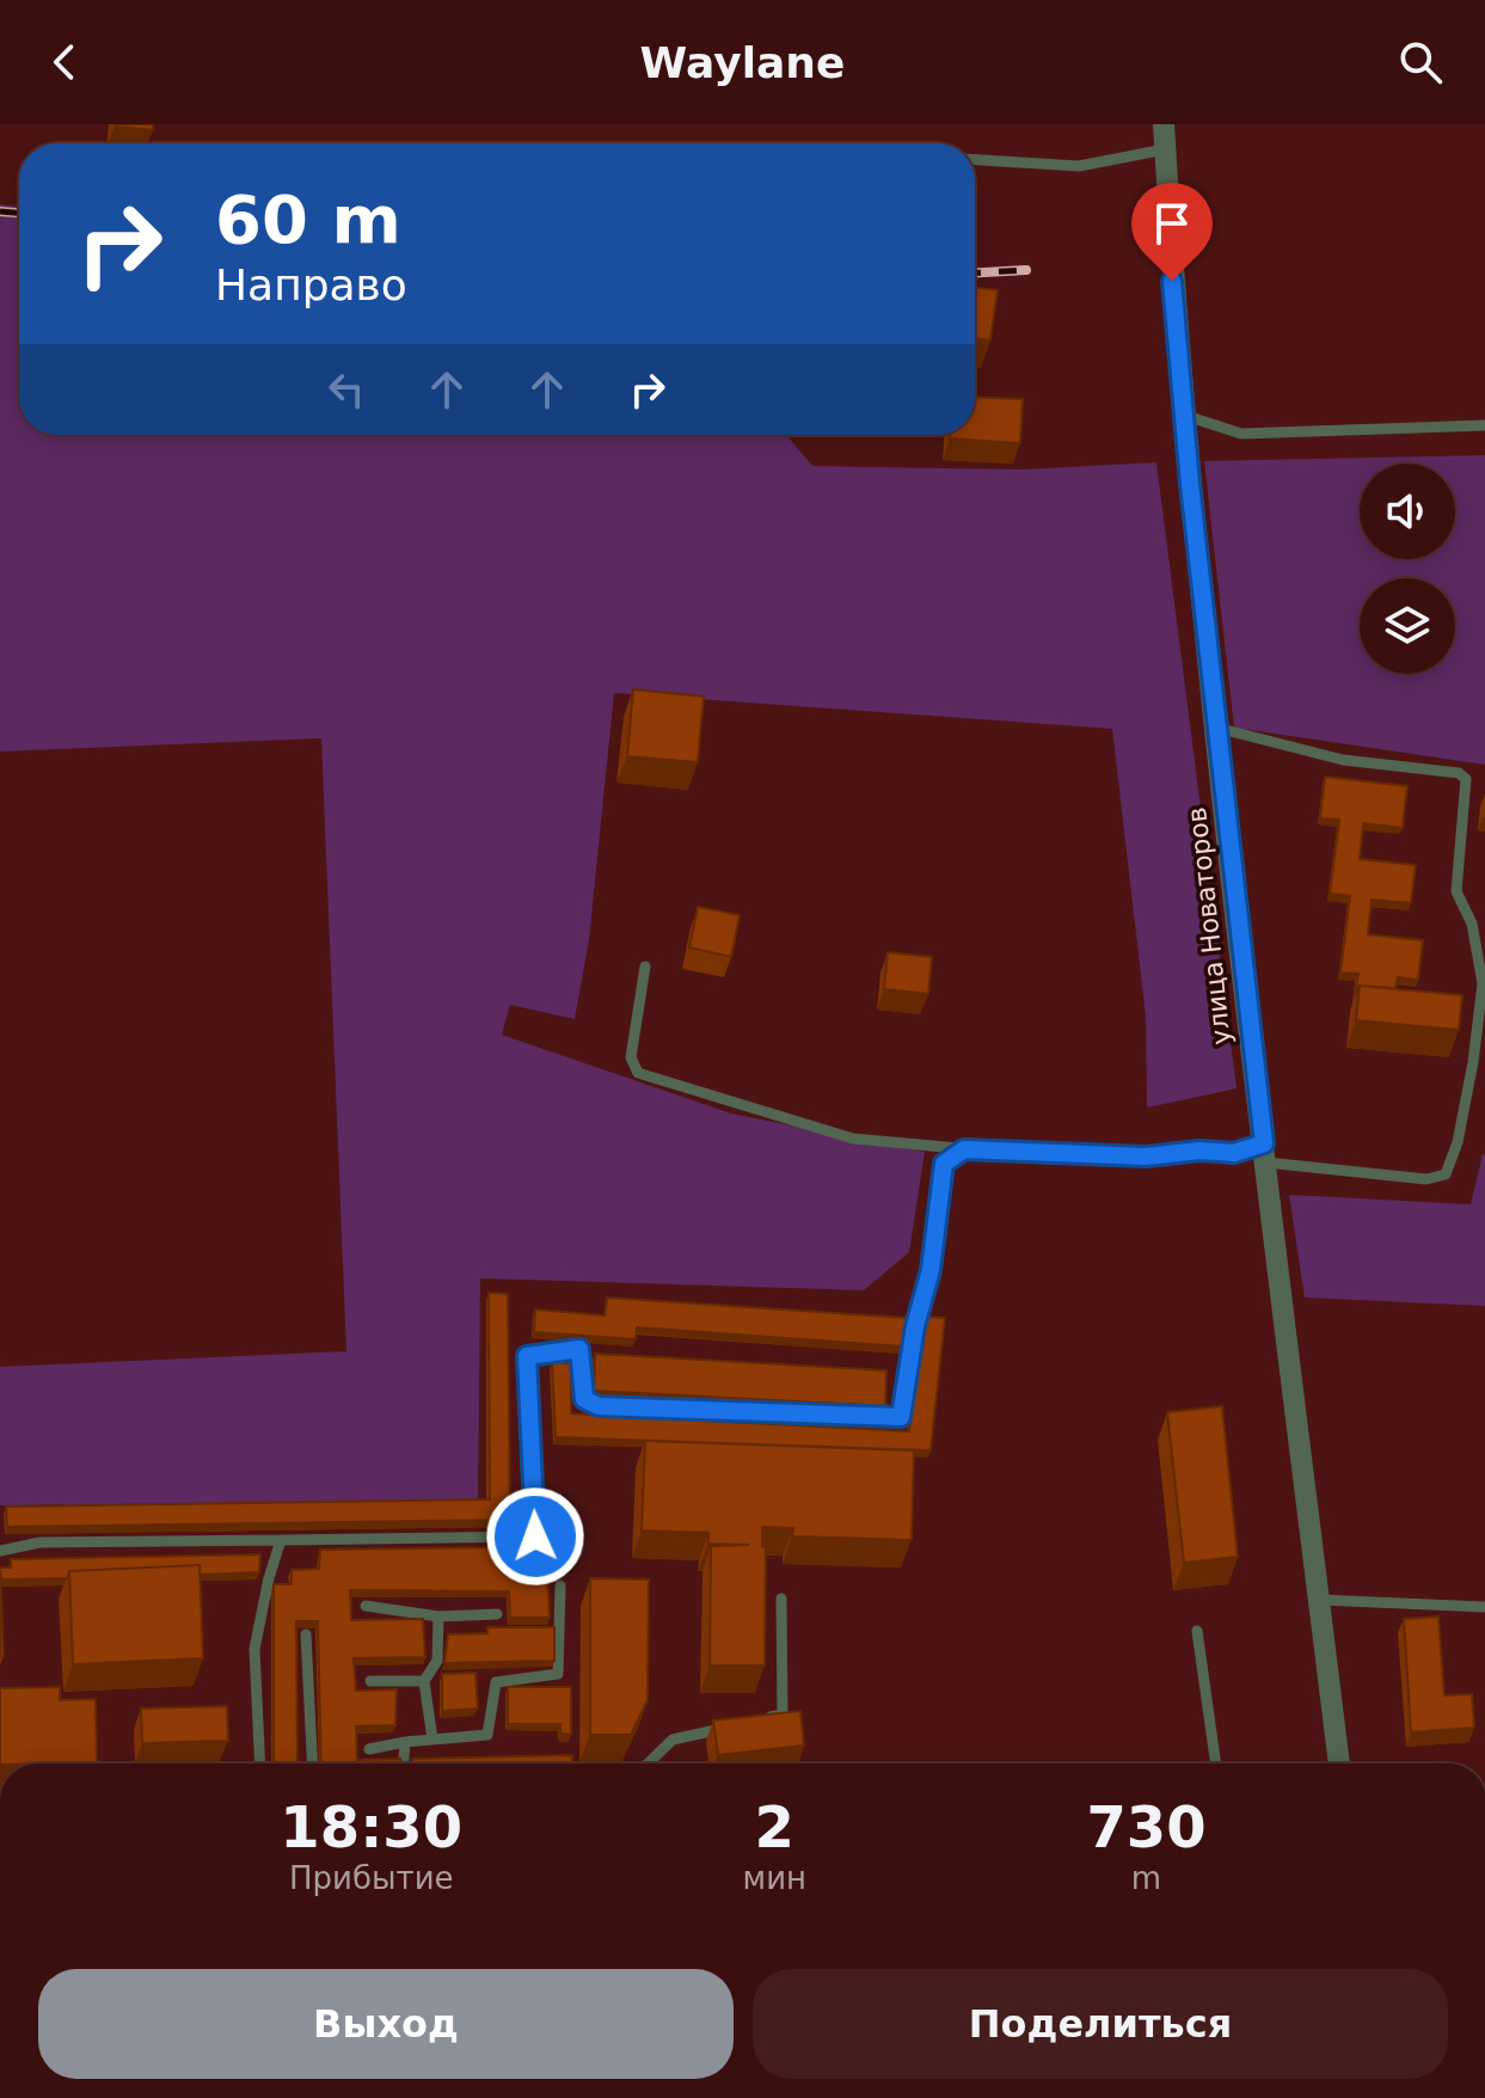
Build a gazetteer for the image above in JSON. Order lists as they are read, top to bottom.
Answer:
{
  "streets": {
    "street": ["улица Новаторов"]
  },
  "page": {
    "header": "Waylane",
    "turn": ["60 m", "Направо"],
    "eta": [
      "18:30",
      "Прибытие",
      "2",
      "мин",
      "730",
      "m"
    ],
    "buttons": ["Выход", "Поделиться"]
  }
}
